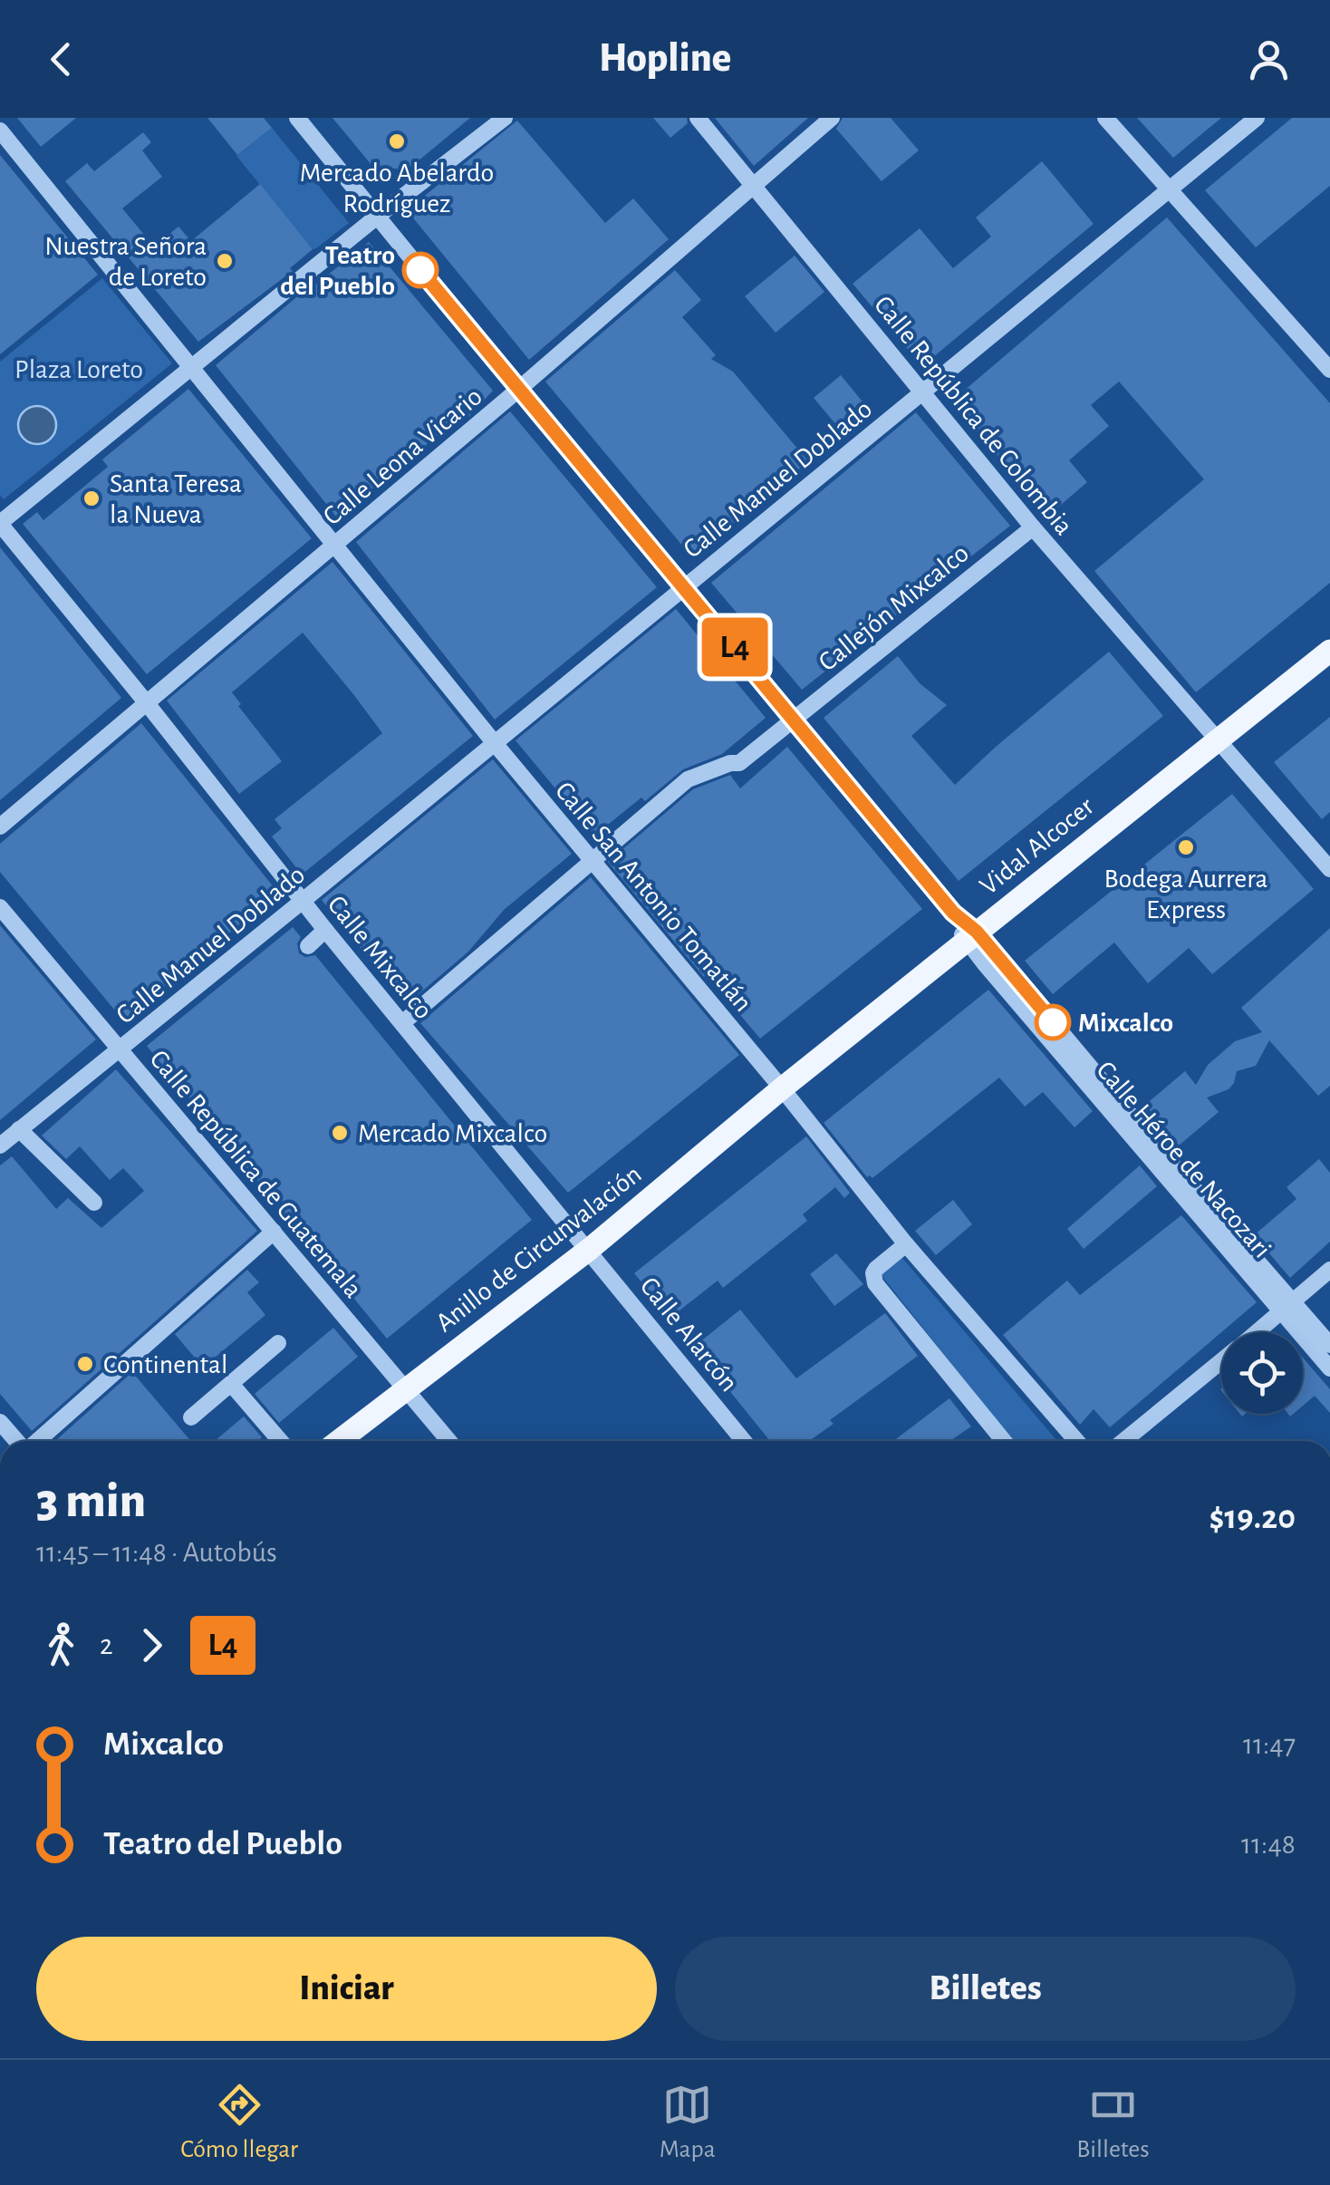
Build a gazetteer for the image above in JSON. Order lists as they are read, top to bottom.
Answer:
{
  "streets": {
    "main road": ["Vidal Alcocer", "Anillo de Circunvalación"],
    "street": [
      "Calle República de Colombia",
      "Calle Leona Vicario",
      "Calle Manuel Doblado",
      "Callejón Mixcalco",
      "Calle San Antonio Tomatlán",
      "Calle Mixcalco",
      "Calle Héroe de Nacozari",
      "Calle República de Guatemala",
      "Calle Alarcón"
    ]
  },
  "crossings": [
    ["Calle República de Colombia", "Calle Leona Vicario"],
    ["Calle República de Colombia", "Calle Manuel Doblado"],
    ["Calle República de Colombia", "Callejón Mixcalco"],
    ["Calle República de Colombia", "Vidal Alcocer"],
    ["Calle Leona Vicario", "Calle San Antonio Tomatlán"],
    ["Calle Leona Vicario", "Calle Mixcalco"],
    ["Calle Leona Vicario", "Calle Héroe de Nacozari"],
    ["Calle Manuel Doblado", "Calle San Antonio Tomatlán"],
    ["Calle Manuel Doblado", "Calle Mixcalco"],
    ["Calle Manuel Doblado", "Calle Héroe de Nacozari"],
    ["Calle Manuel Doblado", "Calle República de Guatemala"],
    ["Callejón Mixcalco", "Calle San Antonio Tomatlán"],
    ["Callejón Mixcalco", "Calle Mixcalco"],
    ["Callejón Mixcalco", "Calle Héroe de Nacozari"],
    ["Vidal Alcocer", "Calle San Antonio Tomatlán"],
    ["Vidal Alcocer", "Calle Héroe de Nacozari"],
    ["Vidal Alcocer", "Anillo de Circunvalación"],
    ["Calle San Antonio Tomatlán", "Anillo de Circunvalación"],
    ["Calle Mixcalco", "Anillo de Circunvalación"],
    ["Calle Mixcalco", "Calle Alarcón"],
    ["Calle República de Guatemala", "Anillo de Circunvalación"],
    ["Anillo de Circunvalación", "Calle Alarcón"]
  ],
  "parks": ["Plaza Loreto"],
  "places": [
    "Mercado Abelardo Rodríguez",
    "Nuestra Señora de Loreto",
    "Teatro del Pueblo",
    "Santa Teresa la Nueva",
    "Bodega Aurrera Express",
    "Mixcalco",
    "Mercado Mixcalco",
    "Continental"
  ],
  "lines": ["bus line L4"],
  "page": {
    "header": "Hopline",
    "on_map": "L4",
    "heading": ["3 min", "11:45 – 11:48 · Autobús", "$19.20"],
    "legs": ["2", "L4"],
    "list": [
      {
        "name": "Mixcalco",
        "value": "11:47"
      },
      {
        "name": "Teatro del Pueblo",
        "value": "11:48"
      }
    ],
    "buttons": ["Iniciar", "Billetes"],
    "tabs": ["Cómo llegar", "Mapa", "Billetes"]
  }
}
